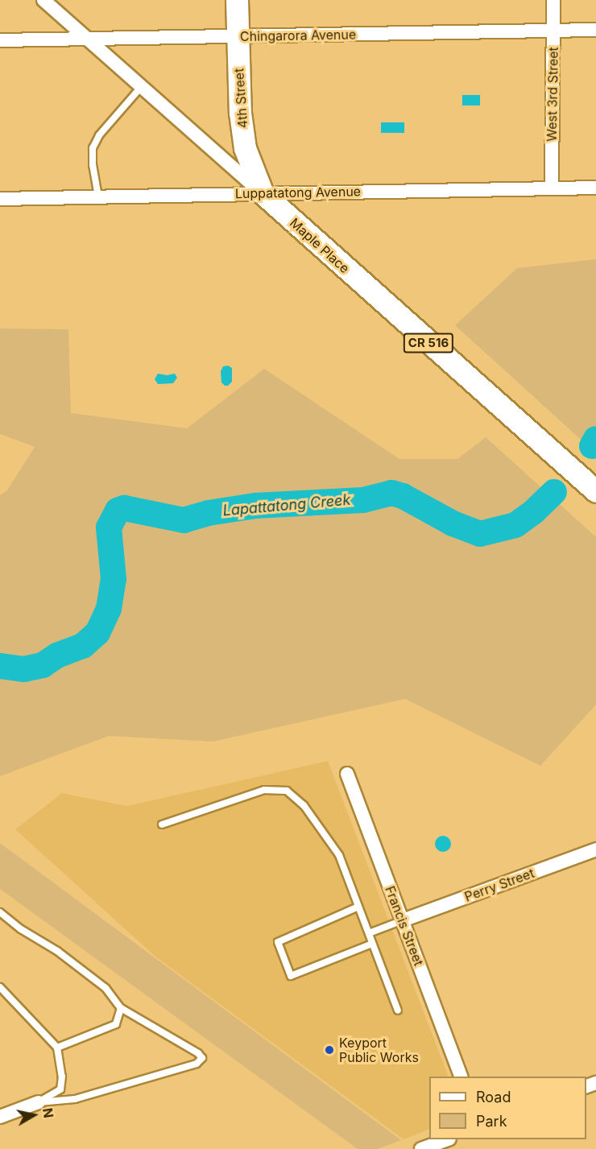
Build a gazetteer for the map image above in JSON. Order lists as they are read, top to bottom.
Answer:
{
  "streets": {
    "main road": ["4th Street", "Maple Place", "CR 516"],
    "street": [
      "Chingarora Avenue",
      "West 3rd Street",
      "Luppatatong Avenue",
      "Perry Street",
      "Francis Street"
    ]
  },
  "crossings": [
    ["Chingarora Avenue", "West 3rd Street"],
    ["Chingarora Avenue", "4th Street"],
    ["Chingarora Avenue", "Maple Place"],
    ["West 3rd Street", "Luppatatong Avenue"],
    ["4th Street", "Luppatatong Avenue"],
    ["4th Street", "Maple Place"],
    ["Luppatatong Avenue", "Maple Place"],
    ["Perry Street", "Francis Street"]
  ],
  "water": ["Lapattatong Creek"],
  "places": ["Keyport Public Works"],
  "legend": ["Road", "Park"],
  "north": "right"
}
